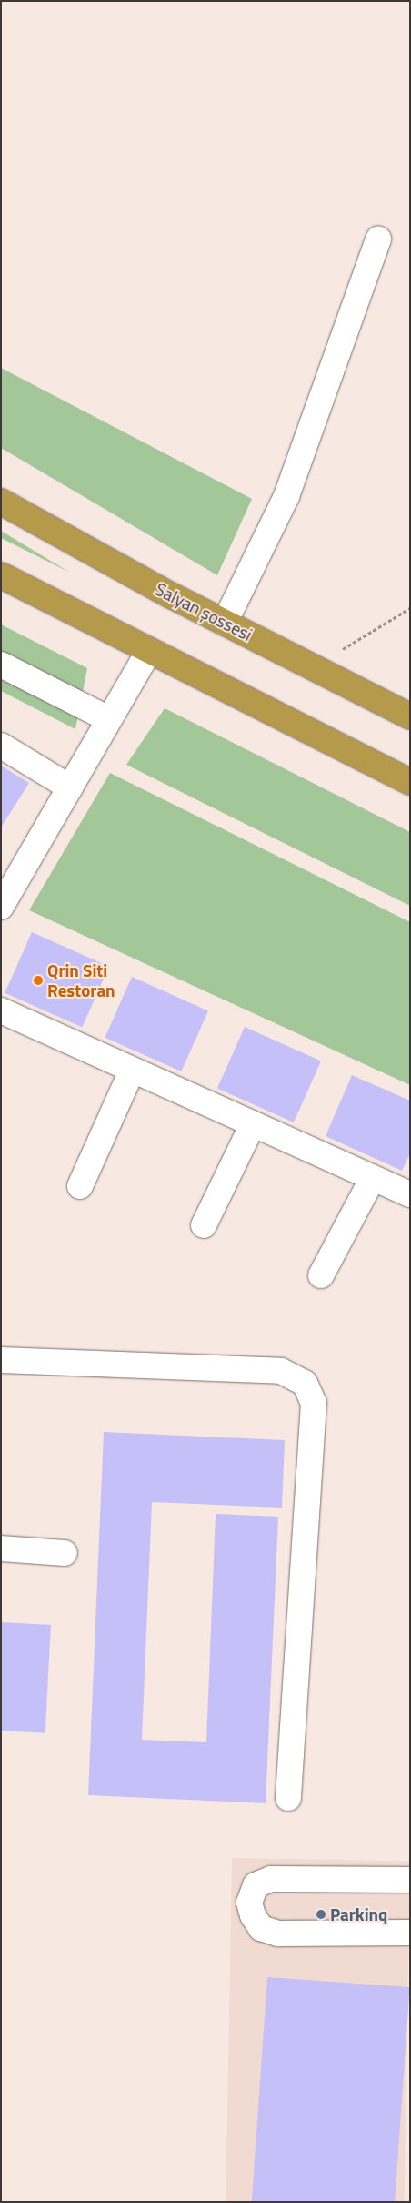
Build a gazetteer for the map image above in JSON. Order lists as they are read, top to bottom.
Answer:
{
  "streets": {
    "highway": ["Salyan şossesi"]
  },
  "places": ["Qrin Siti Restoran", "Parkinq"]
}
